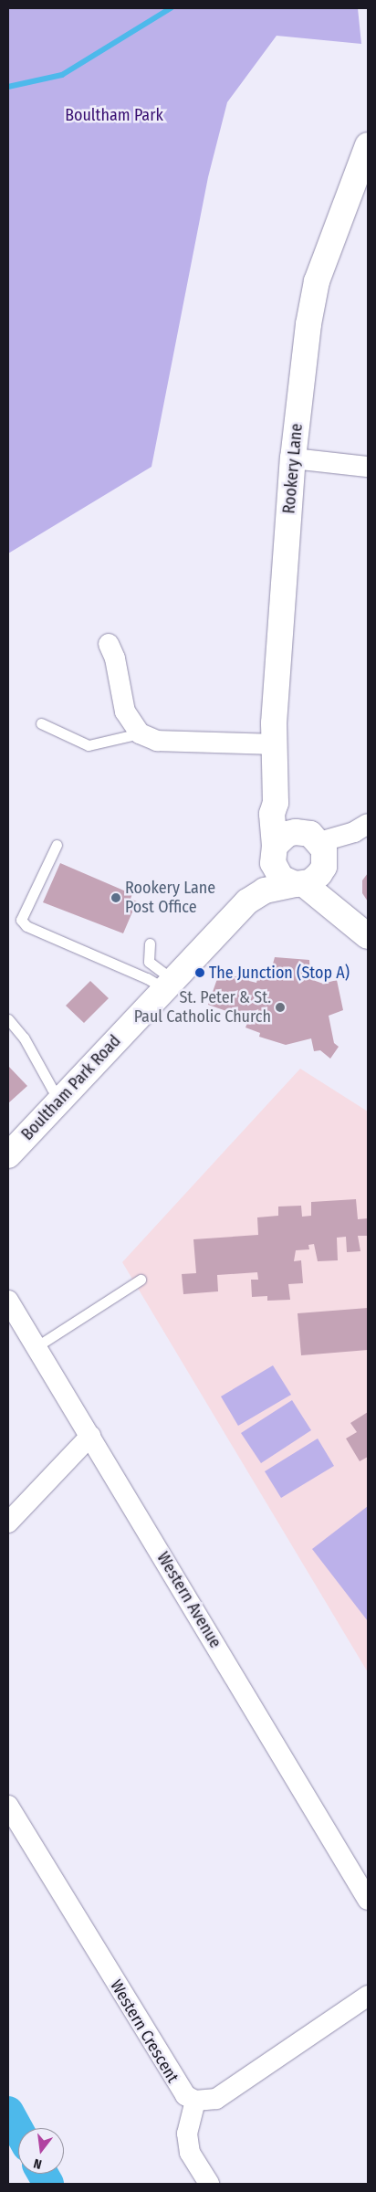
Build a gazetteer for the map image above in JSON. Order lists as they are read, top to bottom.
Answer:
{
  "streets": {
    "street": [
      "Rookery Lane",
      "Boultham Park Road",
      "Western Avenue",
      "Western Crescent"
    ]
  },
  "parks": ["Boultham Park"],
  "places": ["Rookery Lane Post Office", "The Junction (Stop A)", "St. Peter & St. Paul Catholic Church"],
  "north": "bottom"
}
